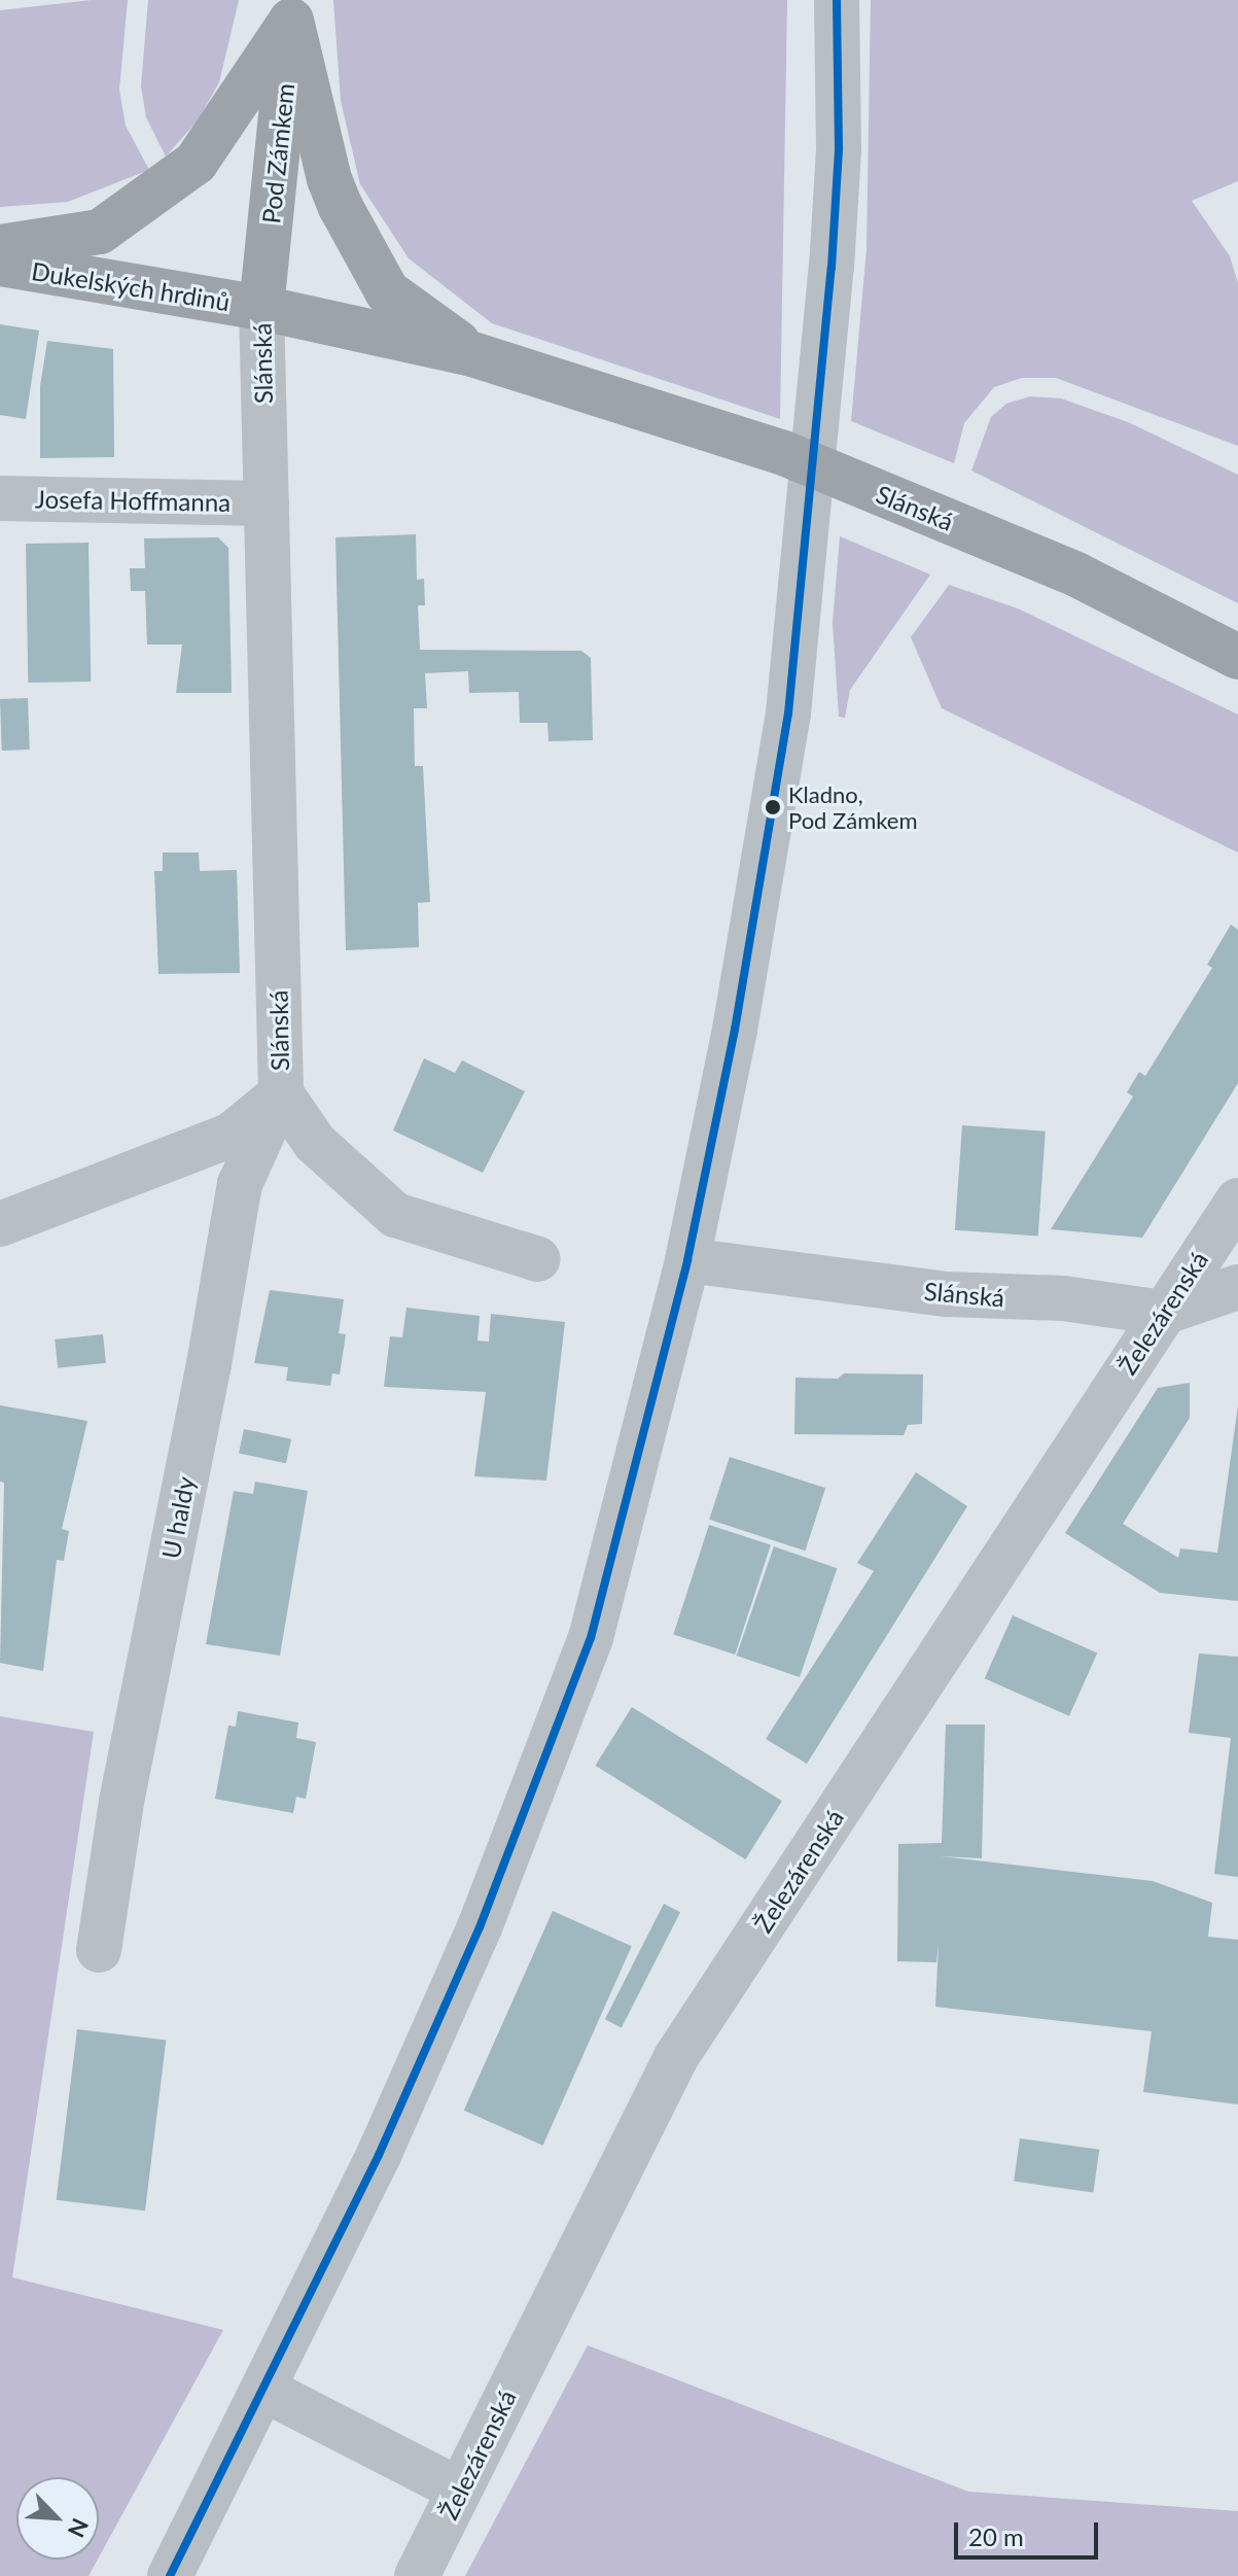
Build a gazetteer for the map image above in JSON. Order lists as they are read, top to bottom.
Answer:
{
  "streets": {
    "main road": ["Pod Zámkem", "Dukelských hrdinů", "Slánská"],
    "street": ["Josefa Hoffmanna", "Železárenská", "U haldy"]
  },
  "crossings": [
    ["Pod Zámkem", "Dukelských hrdinů"],
    ["Pod Zámkem", "Slánská"],
    ["Dukelských hrdinů", "Slánská"],
    ["Slánská", "Josefa Hoffmanna"],
    ["Slánská", "Železárenská"],
    ["Slánská", "U haldy"]
  ],
  "places": ["Kladno, Pod Zámkem"],
  "scale_bar": "20 m",
  "north": "bottom right"
}
